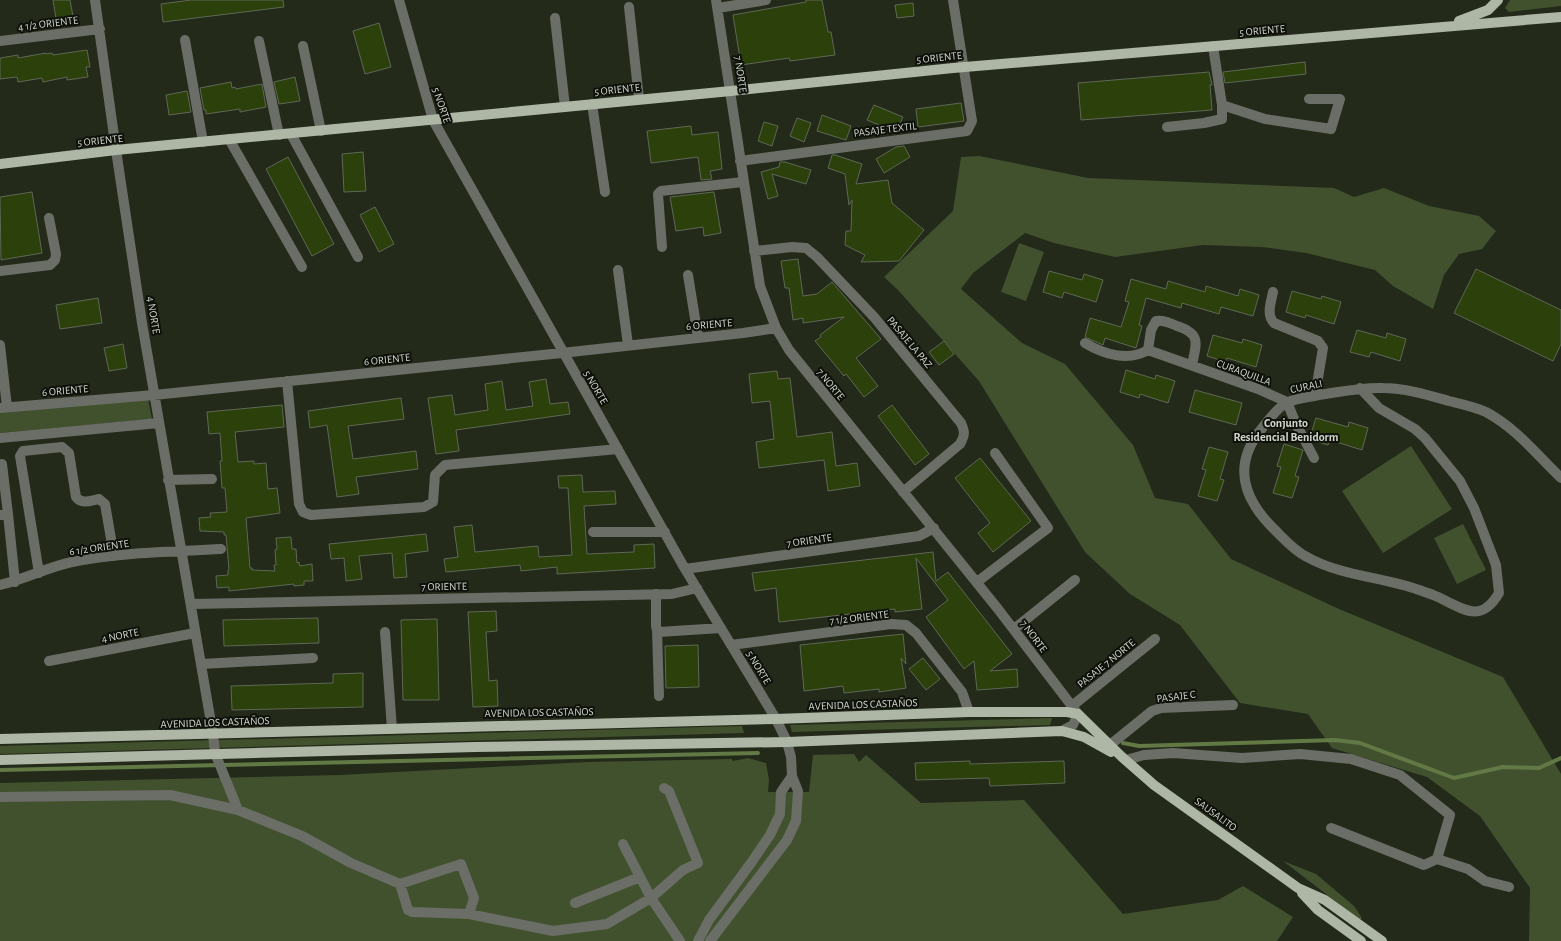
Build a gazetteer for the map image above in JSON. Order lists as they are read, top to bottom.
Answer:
{
  "streets": {
    "main road": ["5 ORIENTE", "AVENIDA LOS CASTAÑOS", "SAUSALITO"],
    "street": [
      "4 1/2 ORIENTE",
      "7 NORTE",
      "5 NORTE",
      "PASAJE TEXTIL",
      "4 NORTE",
      "6 ORIENTE",
      "PASAJE LA PAZ",
      "CURAQUILLA",
      "CURALI",
      "7 ORIENTE",
      "6 1/2 ORIENTE",
      "7 1/2 ORIENTE",
      "PASAJE 7 NORTE",
      "PASAJE C"
    ]
  },
  "crossings": [
    ["4 1/2 ORIENTE", "4 NORTE"],
    ["5 ORIENTE", "7 NORTE"],
    ["5 ORIENTE", "5 NORTE"],
    ["5 ORIENTE", "PASAJE TEXTIL"],
    ["5 ORIENTE", "4 NORTE"],
    ["7 NORTE", "PASAJE TEXTIL"],
    ["7 NORTE", "6 ORIENTE"],
    ["7 NORTE", "PASAJE LA PAZ"],
    ["7 NORTE", "7 ORIENTE"],
    ["7 NORTE", "PASAJE 7 NORTE"],
    ["7 NORTE", "AVENIDA LOS CASTAÑOS"],
    ["7 NORTE", "SAUSALITO"],
    ["5 NORTE", "6 ORIENTE"],
    ["5 NORTE", "7 ORIENTE"],
    ["5 NORTE", "7 1/2 ORIENTE"],
    ["5 NORTE", "AVENIDA LOS CASTAÑOS"],
    ["4 NORTE", "6 ORIENTE"],
    ["4 NORTE", "7 ORIENTE"],
    ["4 NORTE", "6 1/2 ORIENTE"],
    ["4 NORTE", "AVENIDA LOS CASTAÑOS"],
    ["CURAQUILLA", "CURALI"],
    ["7 1/2 ORIENTE", "AVENIDA LOS CASTAÑOS"],
    ["PASAJE 7 NORTE", "AVENIDA LOS CASTAÑOS"],
    ["PASAJE 7 NORTE", "SAUSALITO"],
    ["PASAJE C", "SAUSALITO"],
    ["AVENIDA LOS CASTAÑOS", "SAUSALITO"]
  ],
  "districts": ["Conjunto Residencial Benidorm"]
}
